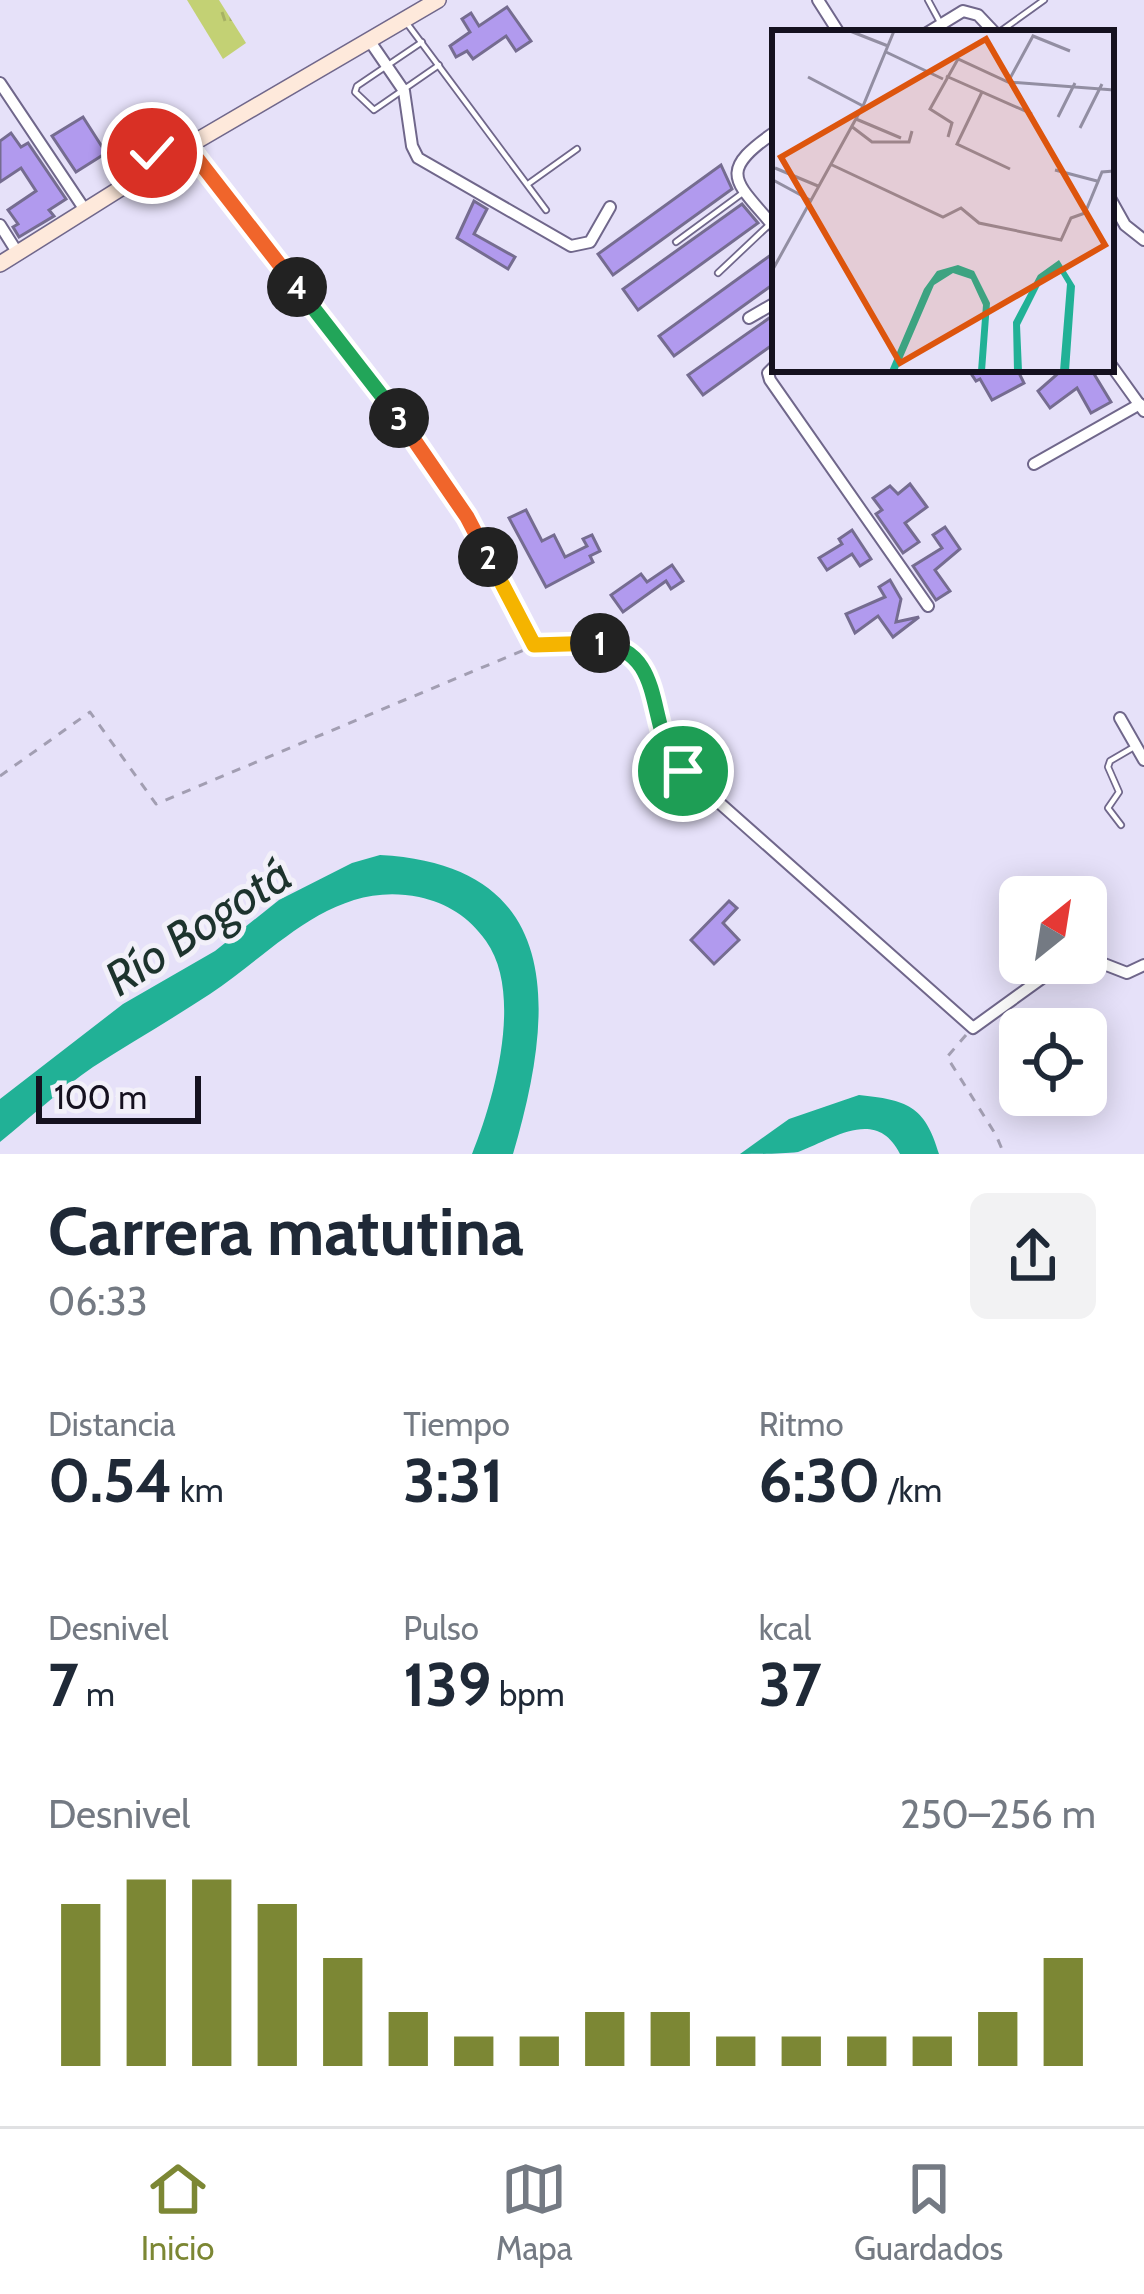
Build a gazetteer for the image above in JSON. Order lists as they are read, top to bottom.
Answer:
{
  "water": ["Río Bogotá"],
  "scale_bar": "100 m",
  "north": "top right",
  "page": {
    "pins": [
      "4",
      "3",
      "2",
      "1"
    ],
    "scale": "100 m",
    "heading": ["Carrera matutina", "06:33"],
    "stats": [
      ["Distancia", "0.54 km"],
      ["Tiempo", "3:31"],
      ["Ritmo", "6:30 /km"],
      ["Desnivel", "7 m"],
      ["Pulso", "139 bpm"],
      ["kcal", "37"]
    ],
    "chart": ["Desnivel", "250–256 m"],
    "tabs": ["Inicio", "Mapa", "Guardados"]
  }
}
